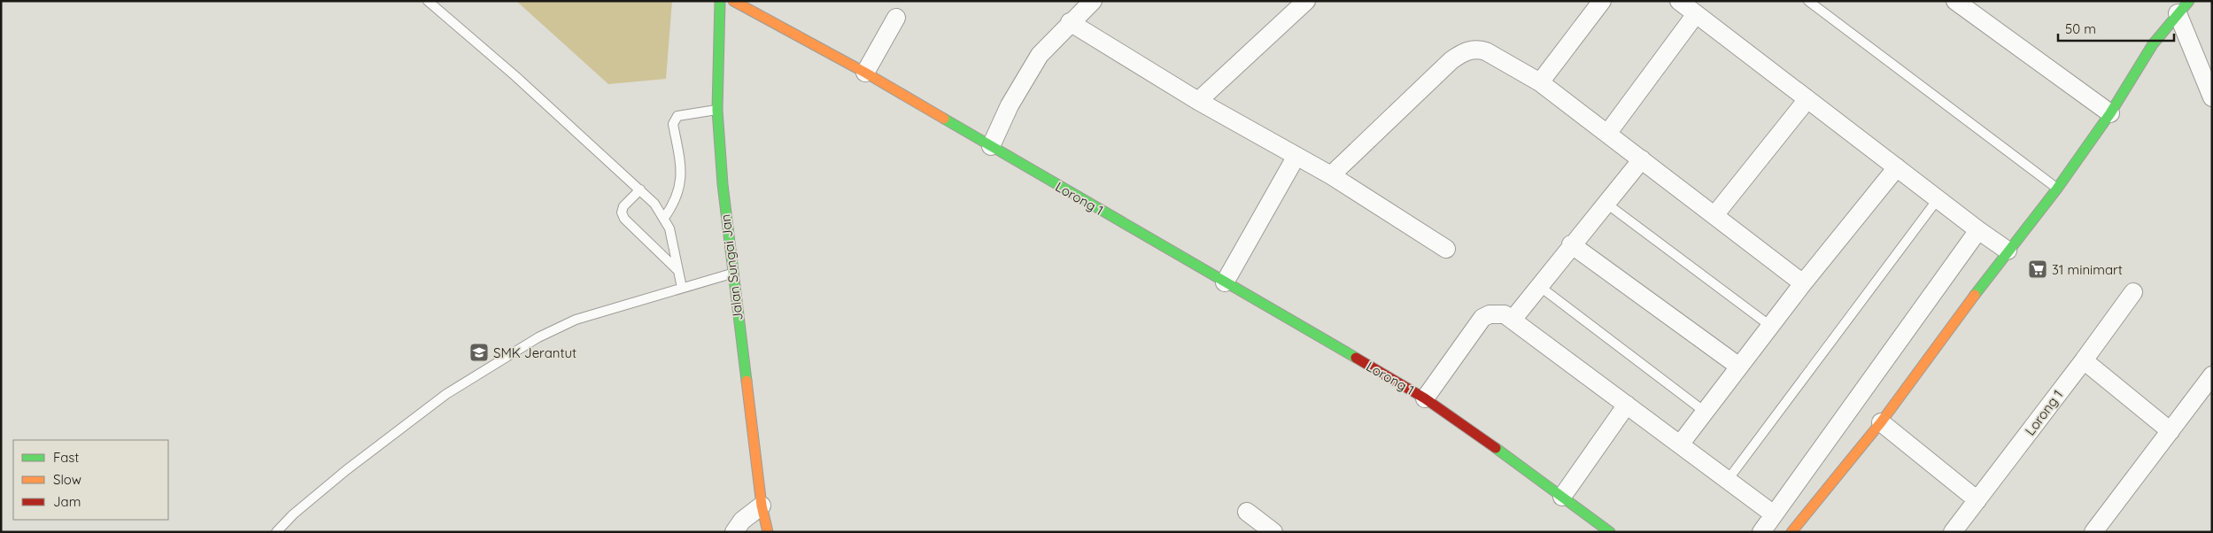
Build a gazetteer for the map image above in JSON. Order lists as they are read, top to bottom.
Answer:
{
  "streets": {
    "street": ["Lorong 1", "Jalan Sungai Jan"]
  },
  "places": {
    "supermarket": ["31 minimart"],
    "school or university": ["SMK Jerantut"]
  },
  "legend": ["Fast", "Slow", "Jam"],
  "scale_bar": "50 m"
}
